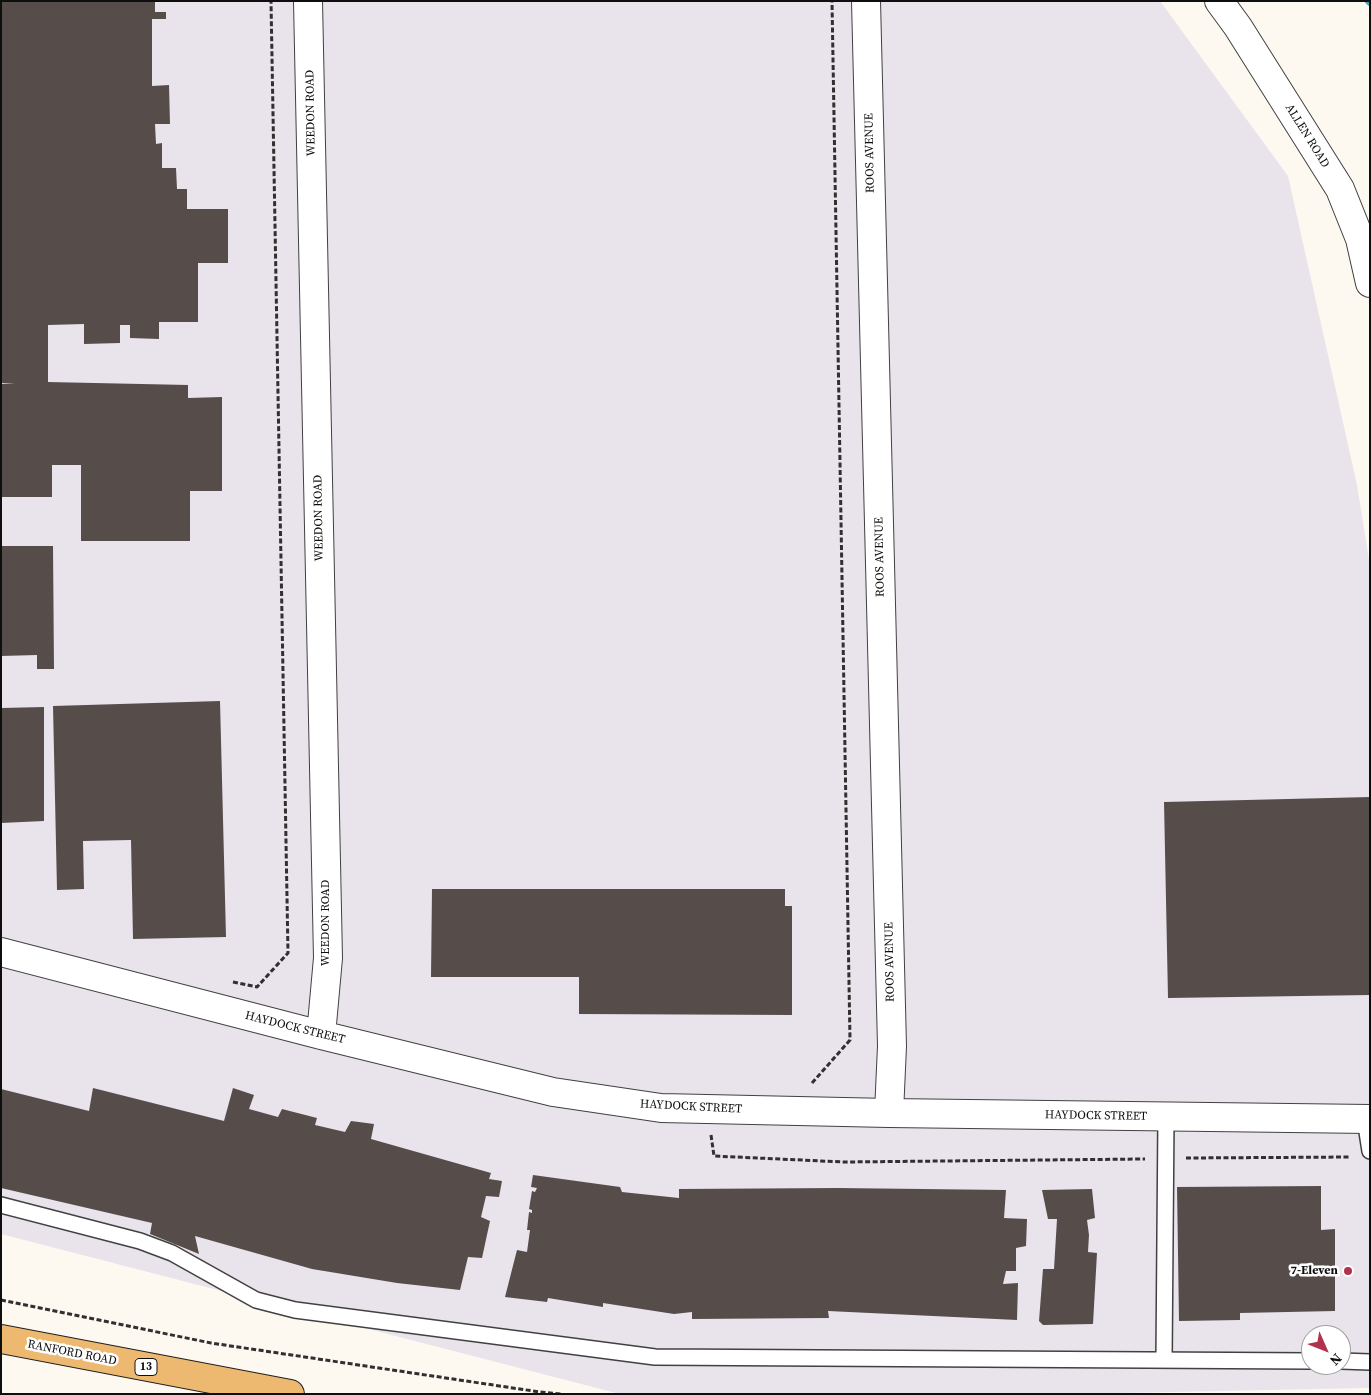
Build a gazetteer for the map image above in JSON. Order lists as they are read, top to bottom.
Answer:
{
  "streets": {
    "main road": ["RANFORD ROAD", "13"],
    "street": [
      "WEEDON ROAD",
      "ALLEN ROAD",
      "ROOS AVENUE",
      "HAYDOCK STREET"
    ]
  },
  "crossings": [
    ["WEEDON ROAD", "HAYDOCK STREET"],
    ["ROOS AVENUE", "HAYDOCK STREET"]
  ],
  "places": ["7-Eleven"],
  "north": "bottom right"
}
